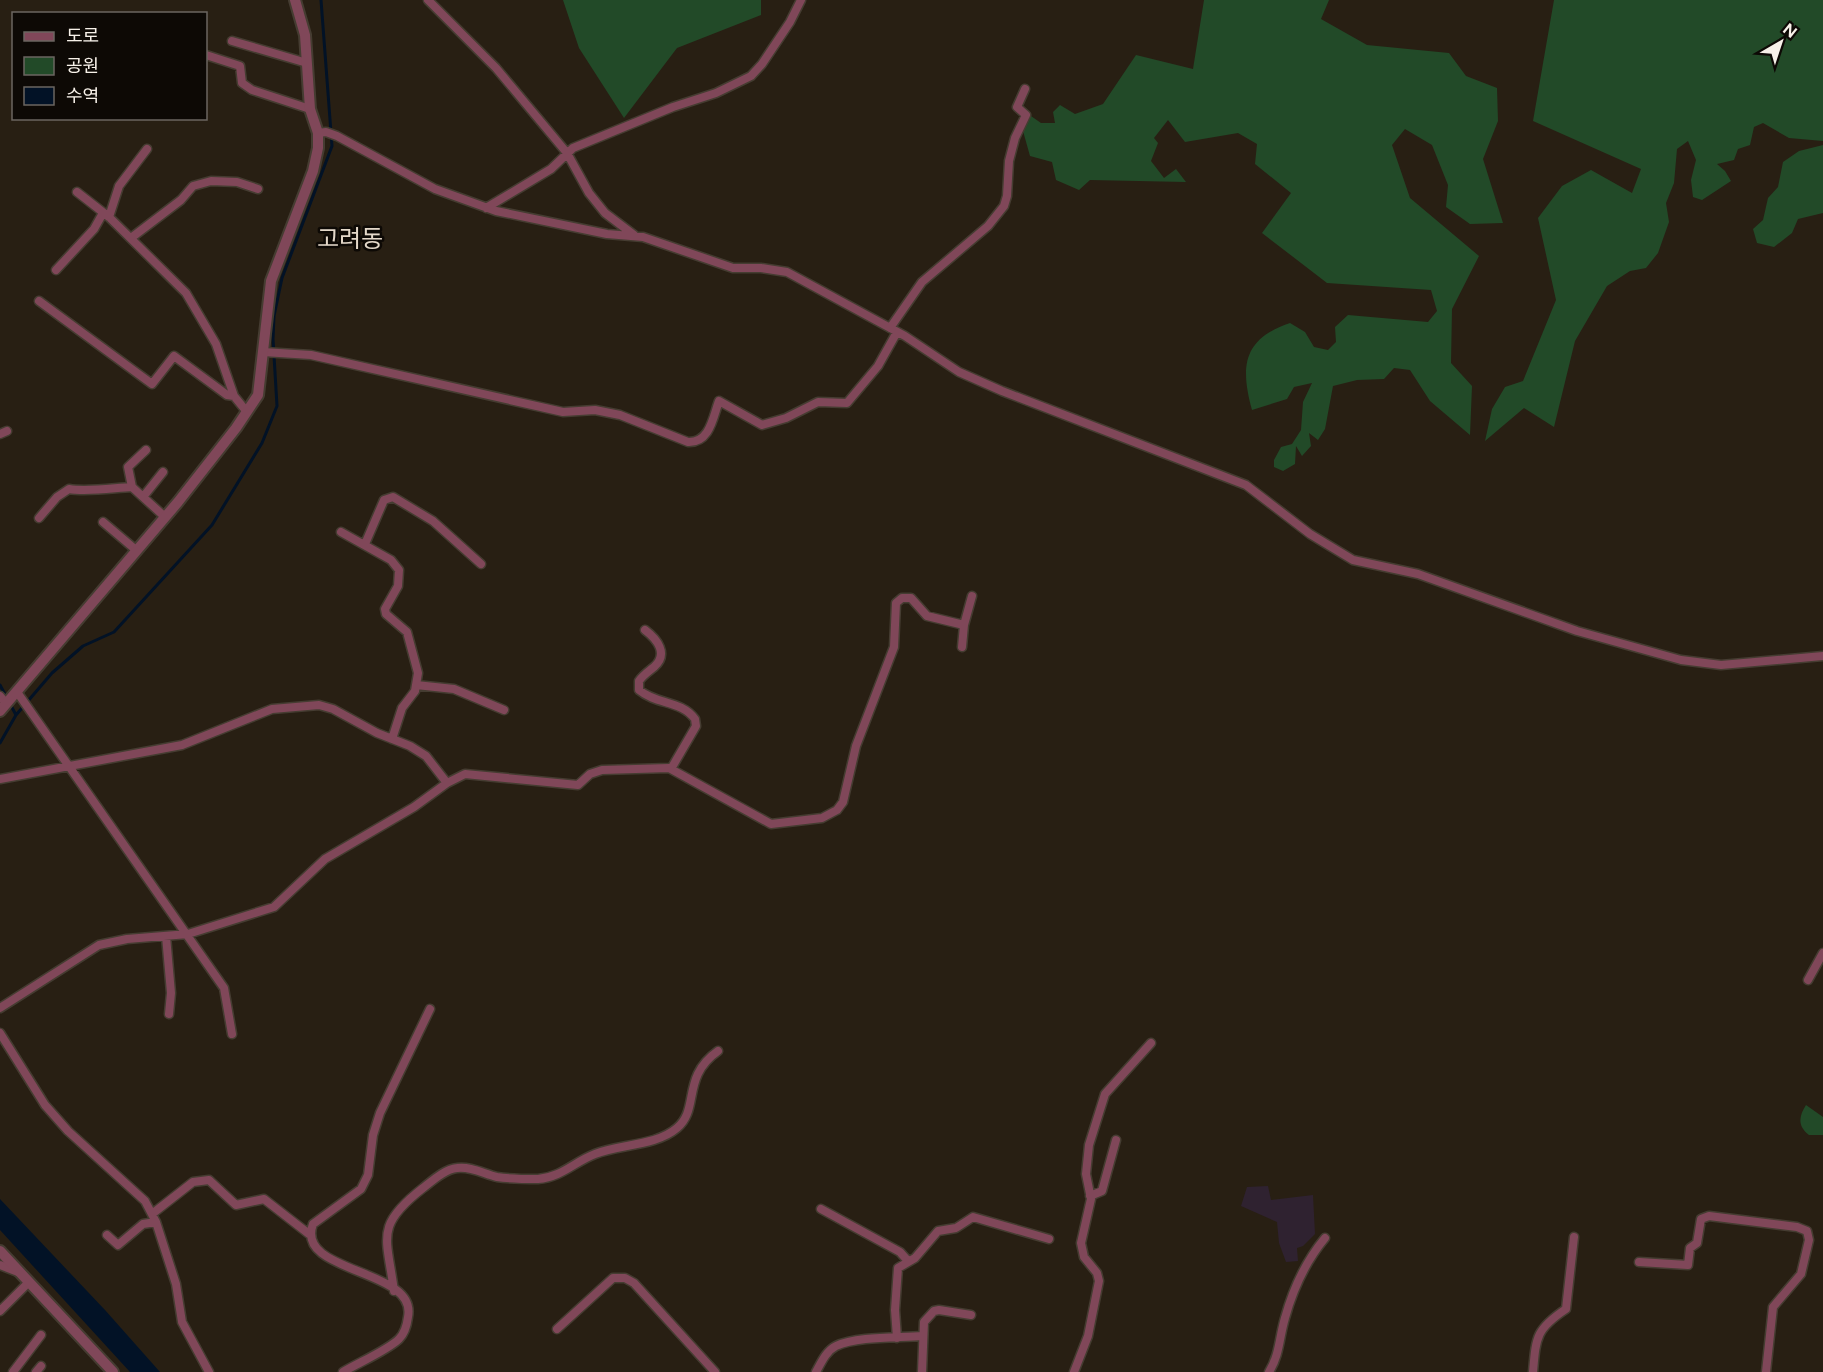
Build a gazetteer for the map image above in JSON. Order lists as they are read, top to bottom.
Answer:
{
  "districts": ["고려동"],
  "legend": ["도로", "공원", "수역"],
  "north": "top right"
}
